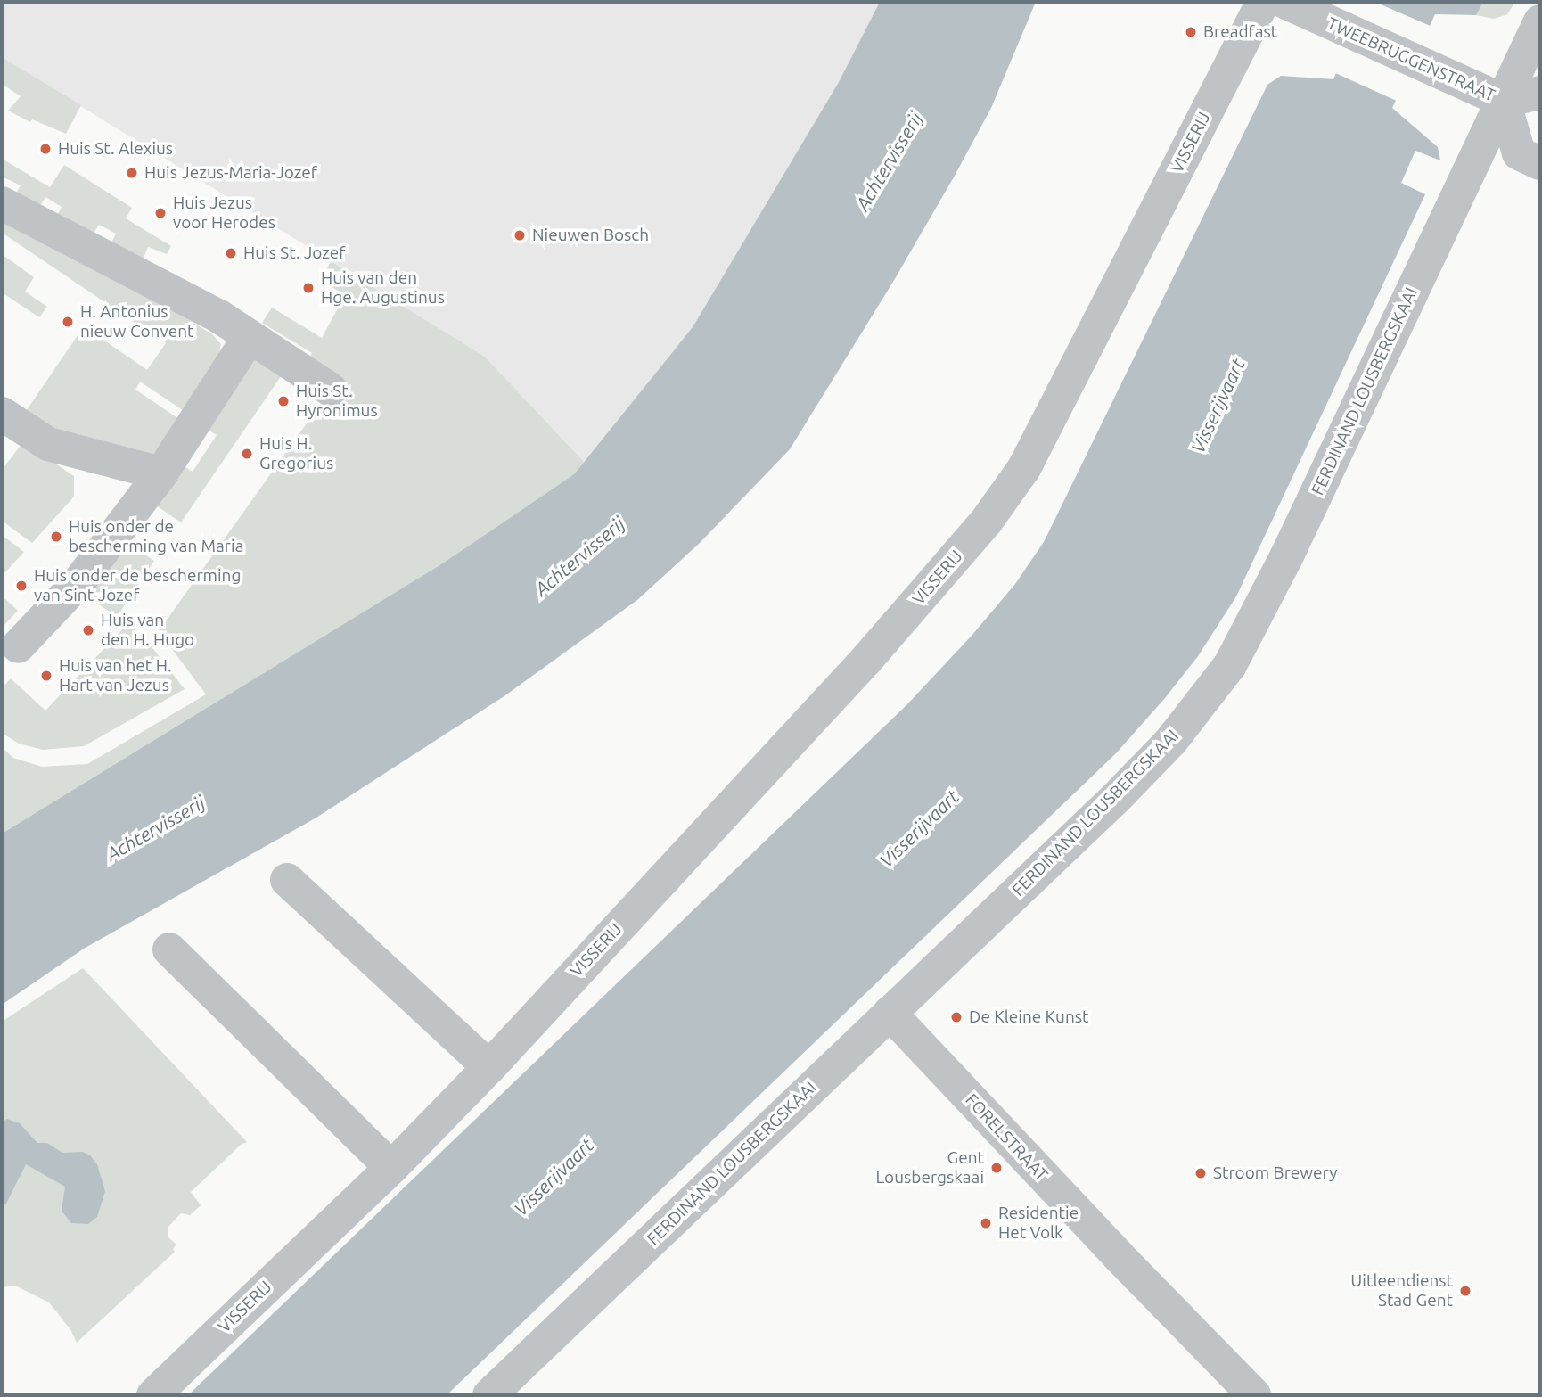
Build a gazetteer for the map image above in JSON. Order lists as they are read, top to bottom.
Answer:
{
  "streets": {
    "street": [
      "TWEEBRUGGENSTRAAT",
      "VISSERIJ",
      "FERDINAND LOUSBERGSKAAI",
      "FORELSTRAAT"
    ]
  },
  "crossings": [
    ["TWEEBRUGGENSTRAAT", "FERDINAND LOUSBERGSKAAI"],
    ["FERDINAND LOUSBERGSKAAI", "FORELSTRAAT"]
  ],
  "water": ["Achtervisserij", "Visserijvaart"],
  "places": [
    "Breadfast",
    "Huis St. Alexius",
    "Huis Jezus-Maria-Jozef",
    "Huis Jezus voor Herodes",
    "Nieuwen Bosch",
    "Huis St. Jozef",
    "Huis van den Hge. Augustinus",
    "H. Antonius nieuw Convent",
    "Huis St. Hyronimus",
    "Huis H. Gregorius",
    "Huis onder de bescherming van Maria",
    "Huis onder de bescherming van Sint-Jozef",
    "Huis van den H. Hugo",
    "Huis van het H. Hart van Jezus",
    "De Kleine Kunst",
    "Gent Lousbergskaai",
    "Stroom Brewery",
    "Residentie Het Volk",
    "Uitleendienst Stad Gent"
  ]
}
